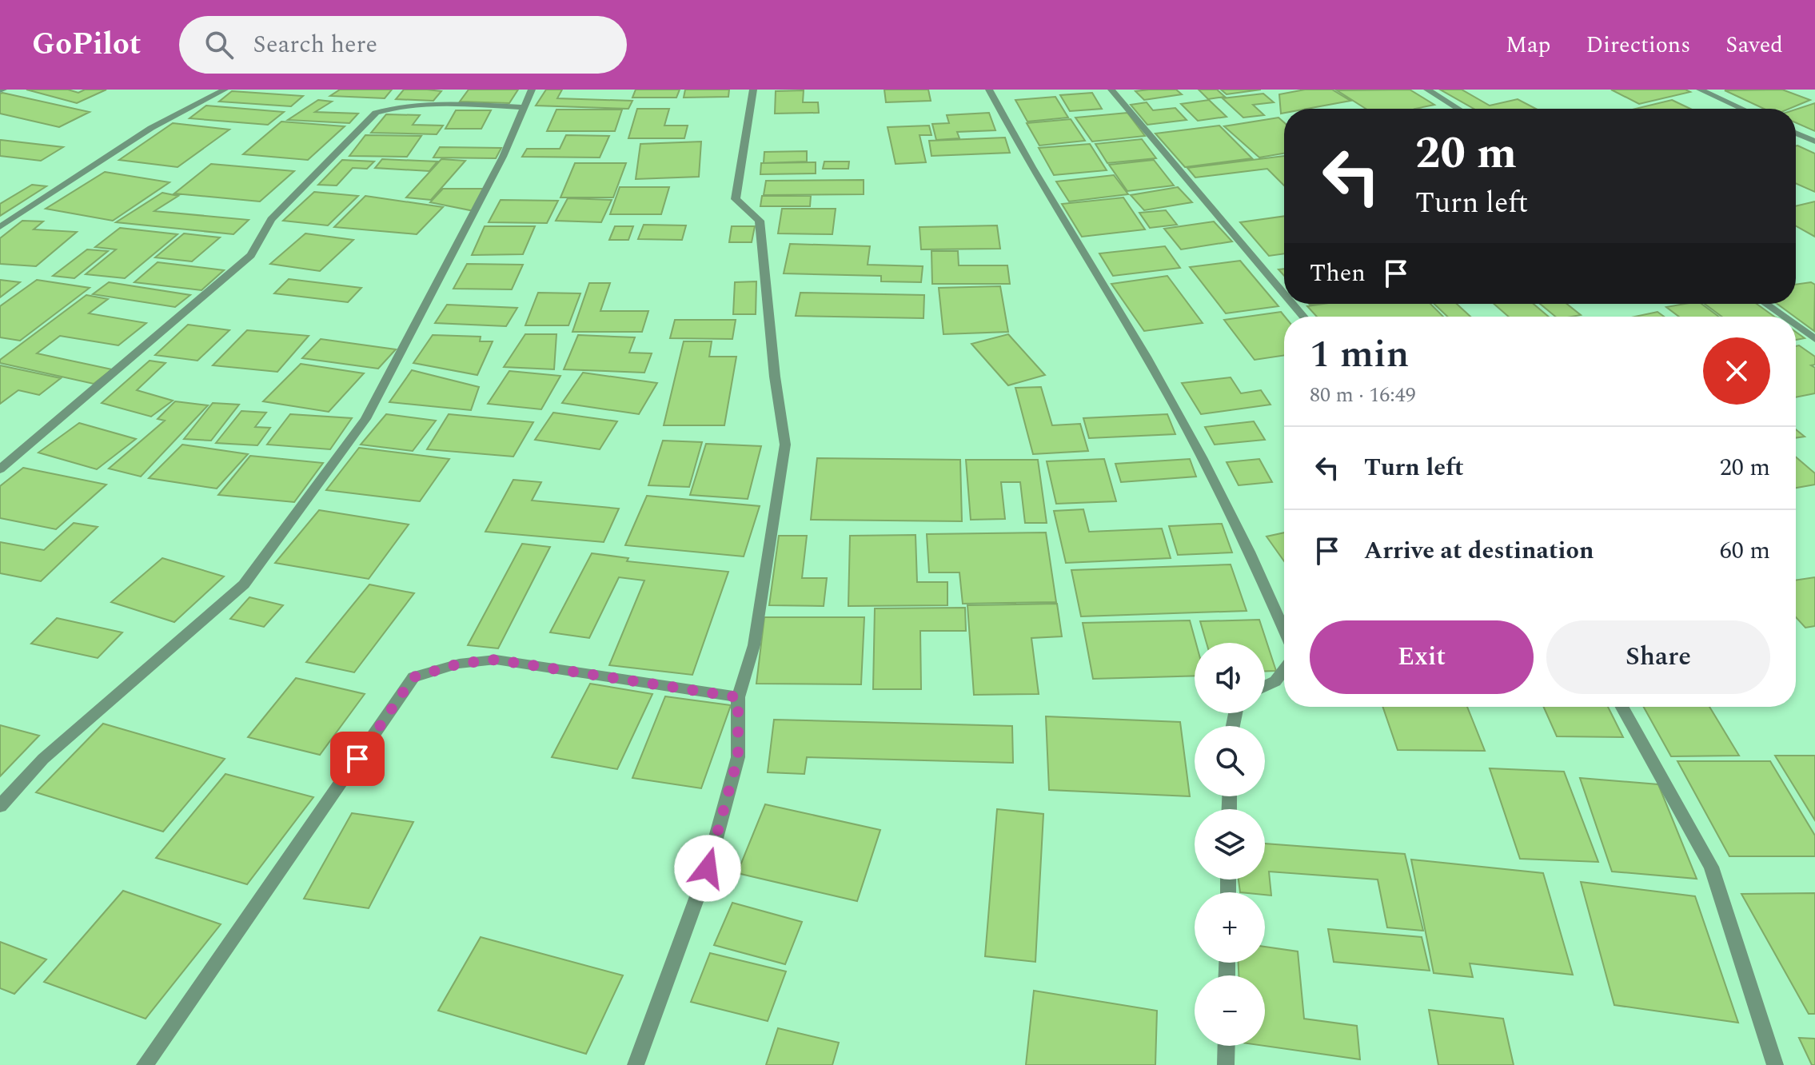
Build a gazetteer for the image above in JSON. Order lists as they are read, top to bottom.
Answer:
{
  "page": {
    "header": "GoPilot",
    "search": "Search here",
    "nav": ["Map", "Directions", "Saved"],
    "turn": ["20 m", "Turn left"],
    "then": "Then",
    "heading": ["1 min", "80 m · 16:49"],
    "list": [
      {
        "name": "Turn left",
        "value": "20 m"
      },
      {
        "name": "Arrive at destination",
        "value": "60 m"
      }
    ],
    "buttons": ["Exit", "Share"],
    "map_buttons": ["+", "−"]
  }
}
